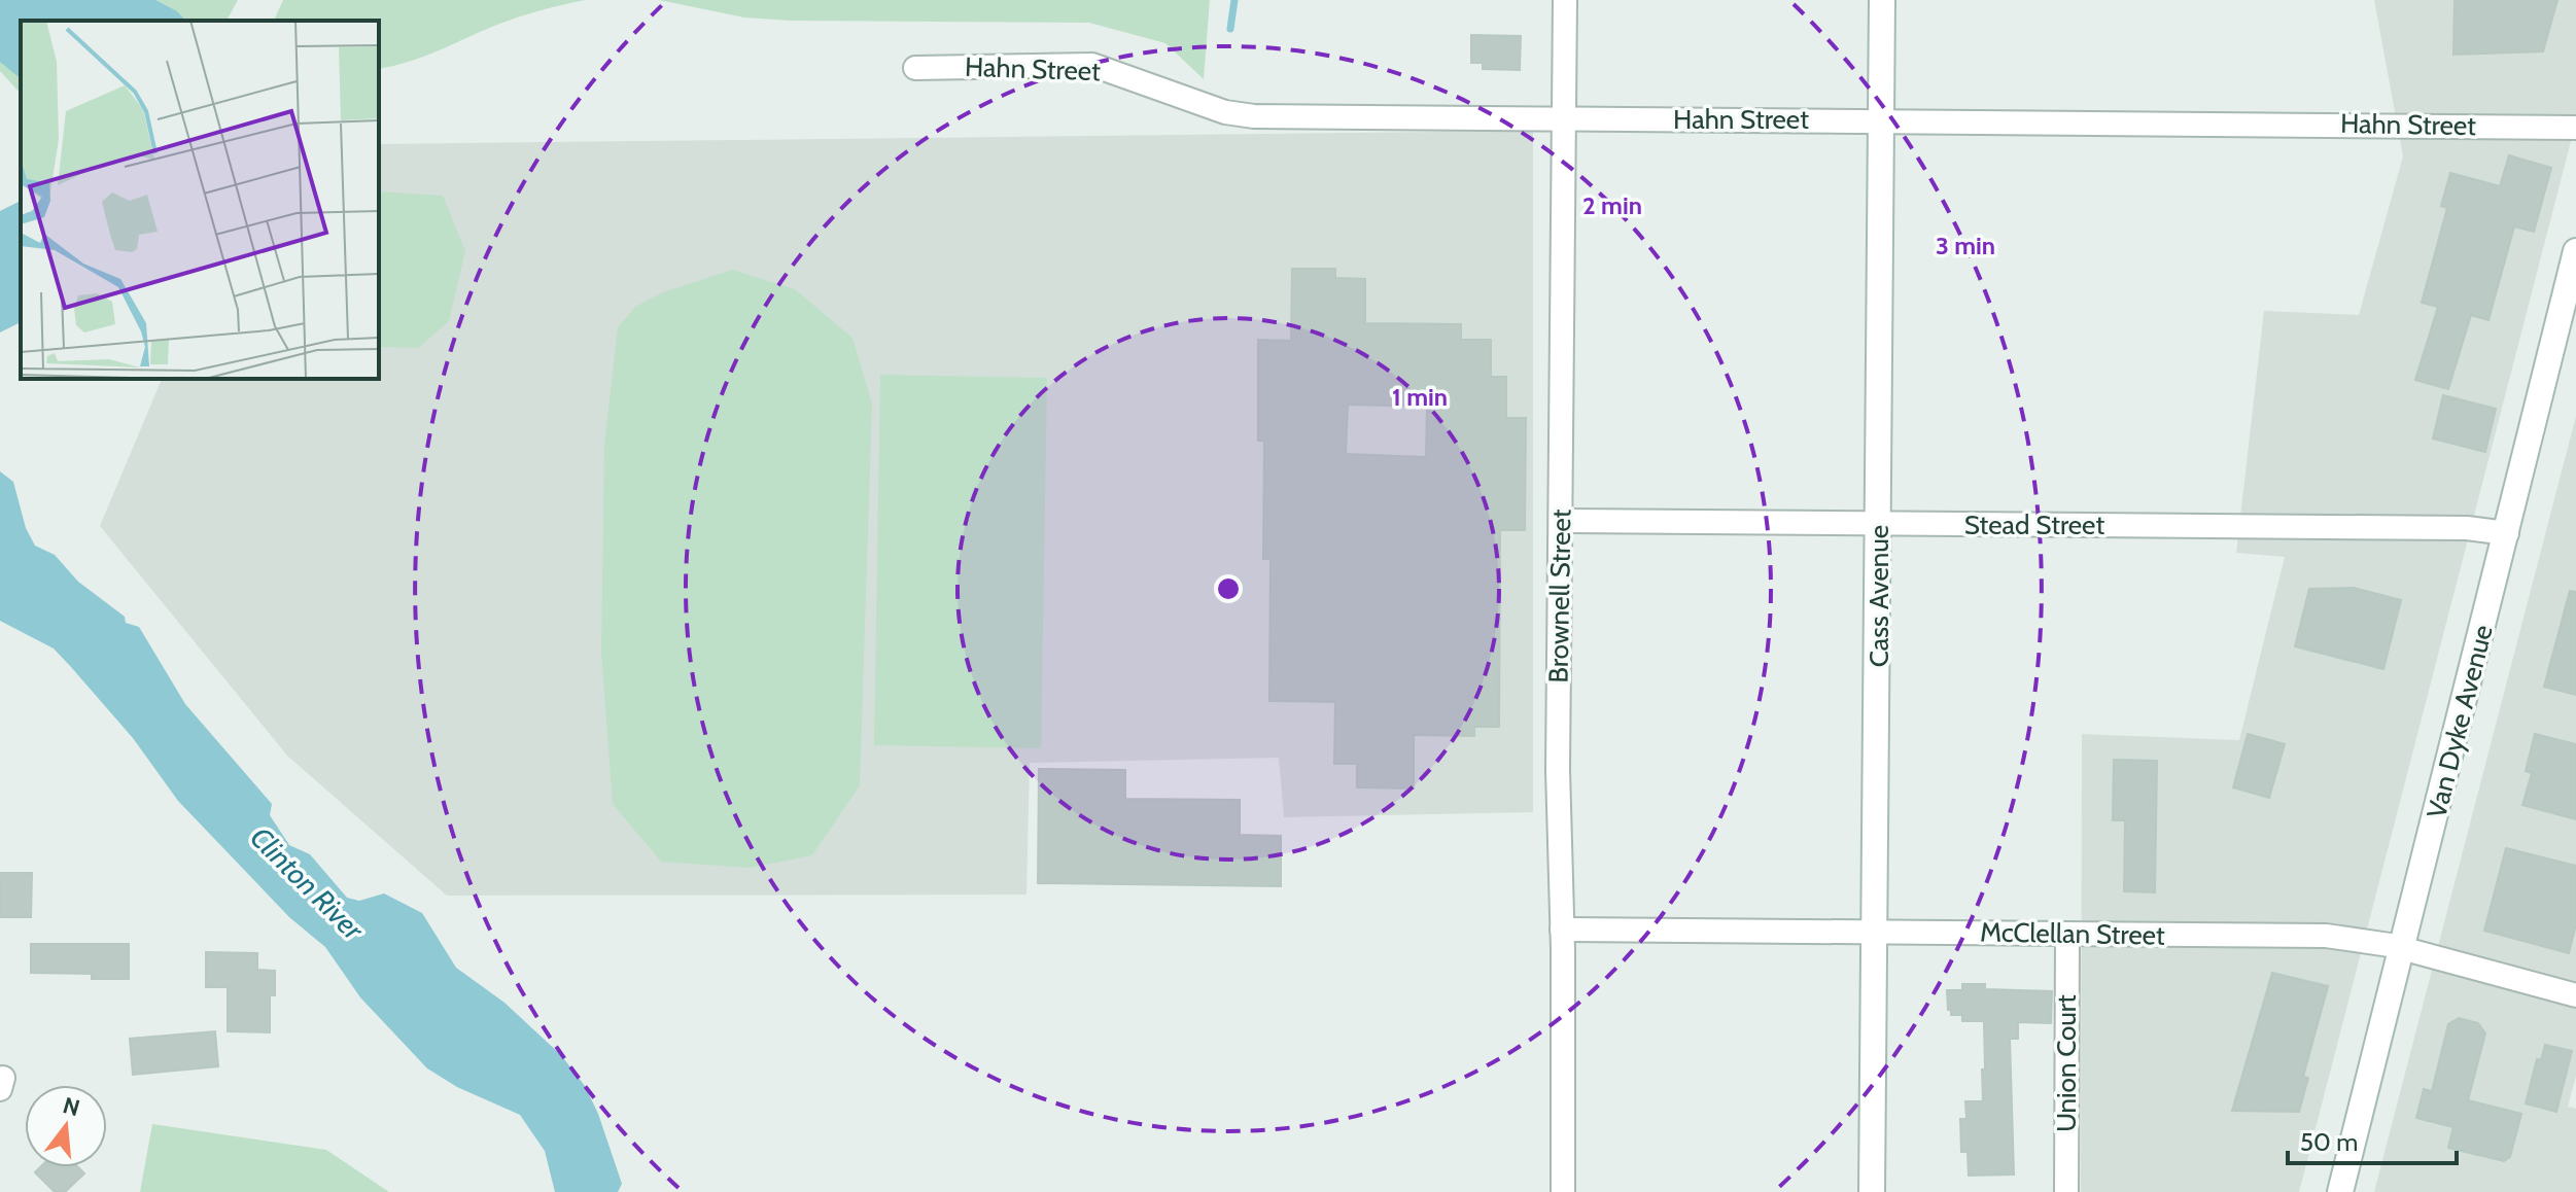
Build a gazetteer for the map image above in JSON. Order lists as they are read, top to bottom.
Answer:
{
  "streets": {
    "street": [
      "Hahn Street",
      "Stead Street",
      "Brownell Street",
      "Cass Avenue",
      "Van Dyke Avenue",
      "McClellan Street",
      "Union Court"
    ]
  },
  "crossings": [
    ["Hahn Street", "Brownell Street"],
    ["Hahn Street", "Cass Avenue"],
    ["Stead Street", "Brownell Street"],
    ["Stead Street", "Cass Avenue"],
    ["Stead Street", "Van Dyke Avenue"],
    ["Brownell Street", "McClellan Street"],
    ["Cass Avenue", "McClellan Street"],
    ["Van Dyke Avenue", "McClellan Street"],
    ["McClellan Street", "Union Court"]
  ],
  "water": ["Clinton River"],
  "scale_bar": "50 m",
  "north": "top",
  "rings": ["2 min", "3 min", "1 min"]
}
